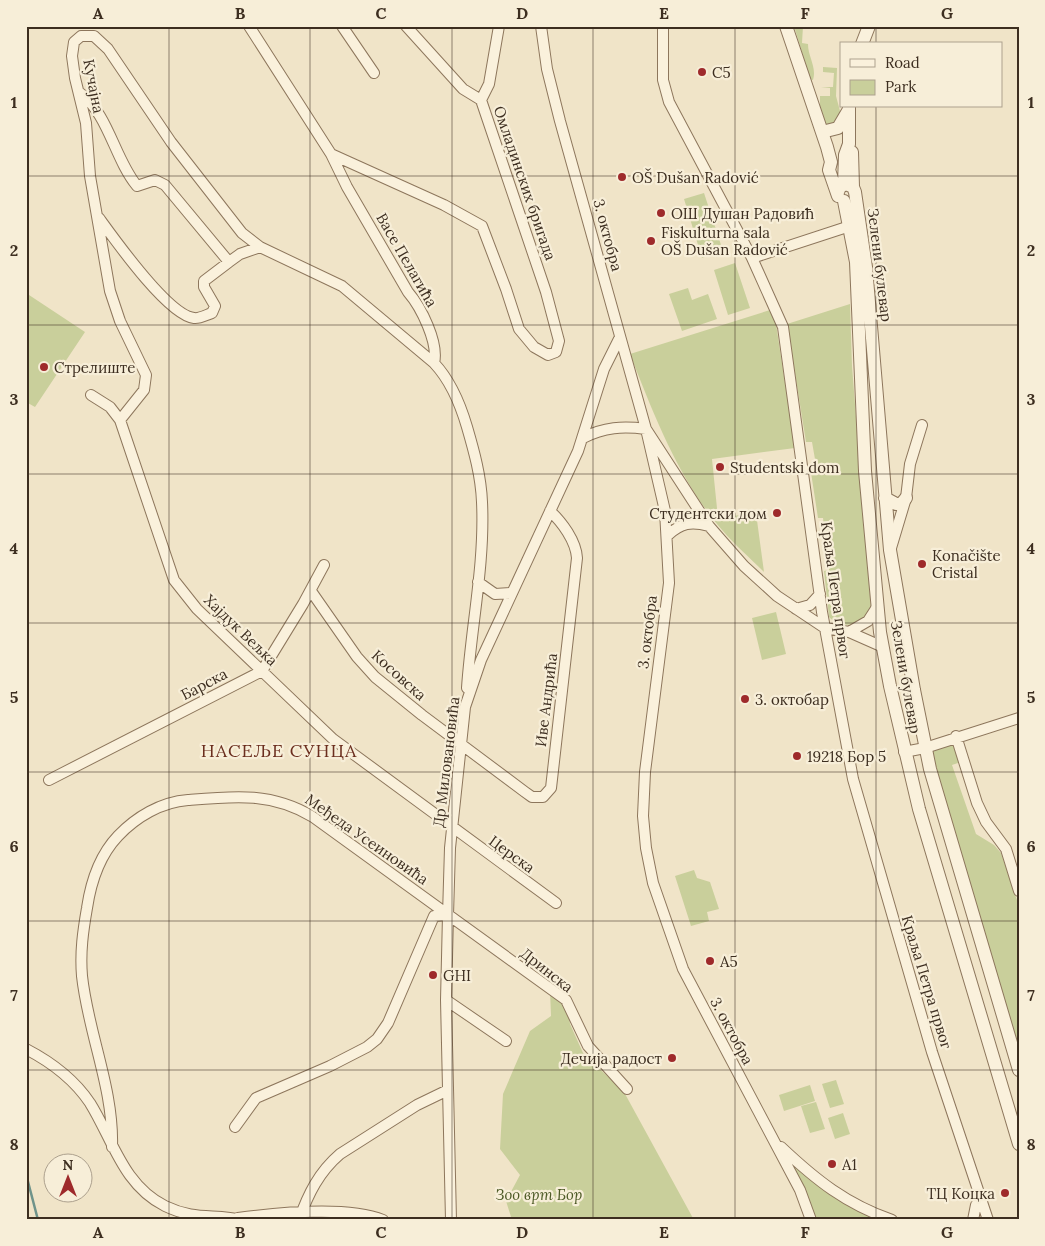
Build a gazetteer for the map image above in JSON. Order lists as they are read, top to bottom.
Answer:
{
  "streets": {
    "street": [
      "Кучајна",
      "Омладинских бригада",
      "3. октобра",
      "Васе Пелагића",
      "Зелени булевар",
      "Краља Петра првог",
      "Хајдук Вељка",
      "Косовска",
      "Барска",
      "Иве Андрића",
      "Др Миловановића",
      "Међеда Усеиновића",
      "Церска",
      "Дринска"
    ]
  },
  "crossings": [
    ["Кучајна", "Васе Пелагића"],
    ["Омладинских бригада", "Васе Пелагића"],
    ["3. октобра", "Др Миловановића"],
    ["Хајдук Вељка", "Барска"],
    ["Хајдук Вељка", "Др Миловановића"],
    ["Хајдук Вељка", "Церска"],
    ["Косовска", "Иве Андрића"],
    ["Косовска", "Др Миловановића"],
    ["Иве Андрића", "Др Миловановића"],
    ["Др Миловановића", "Међеда Усеиновића"],
    ["Др Миловановића", "Церска"],
    ["Др Миловановића", "Дринска"],
    ["Међеда Усеиновића", "Дринска"]
  ],
  "districts": ["НАСЕЉЕ СУНЦА"],
  "parks": ["Зоо врт Бор"],
  "places": [
    "C5",
    "OŠ Dušan Radović",
    "ОШ Душан Радовић",
    "Fiskulturna sala OŠ Dušan Radović",
    "Стрелиште",
    "Studentski dom",
    "Студентски дом",
    "Konačište Cristal",
    "3. октобар",
    "19218 Бор 5",
    "A5",
    "GHI",
    "Дечија радост",
    "A1",
    "ТЦ Коцка"
  ],
  "legend": ["Road", "Park"],
  "north": "top",
  "grid": {
    "columns": [
      "A",
      "B",
      "C",
      "D",
      "E",
      "F",
      "G"
    ],
    "rows": [
      "1",
      "2",
      "3",
      "4",
      "5",
      "6",
      "7",
      "8"
    ]
  }
}
